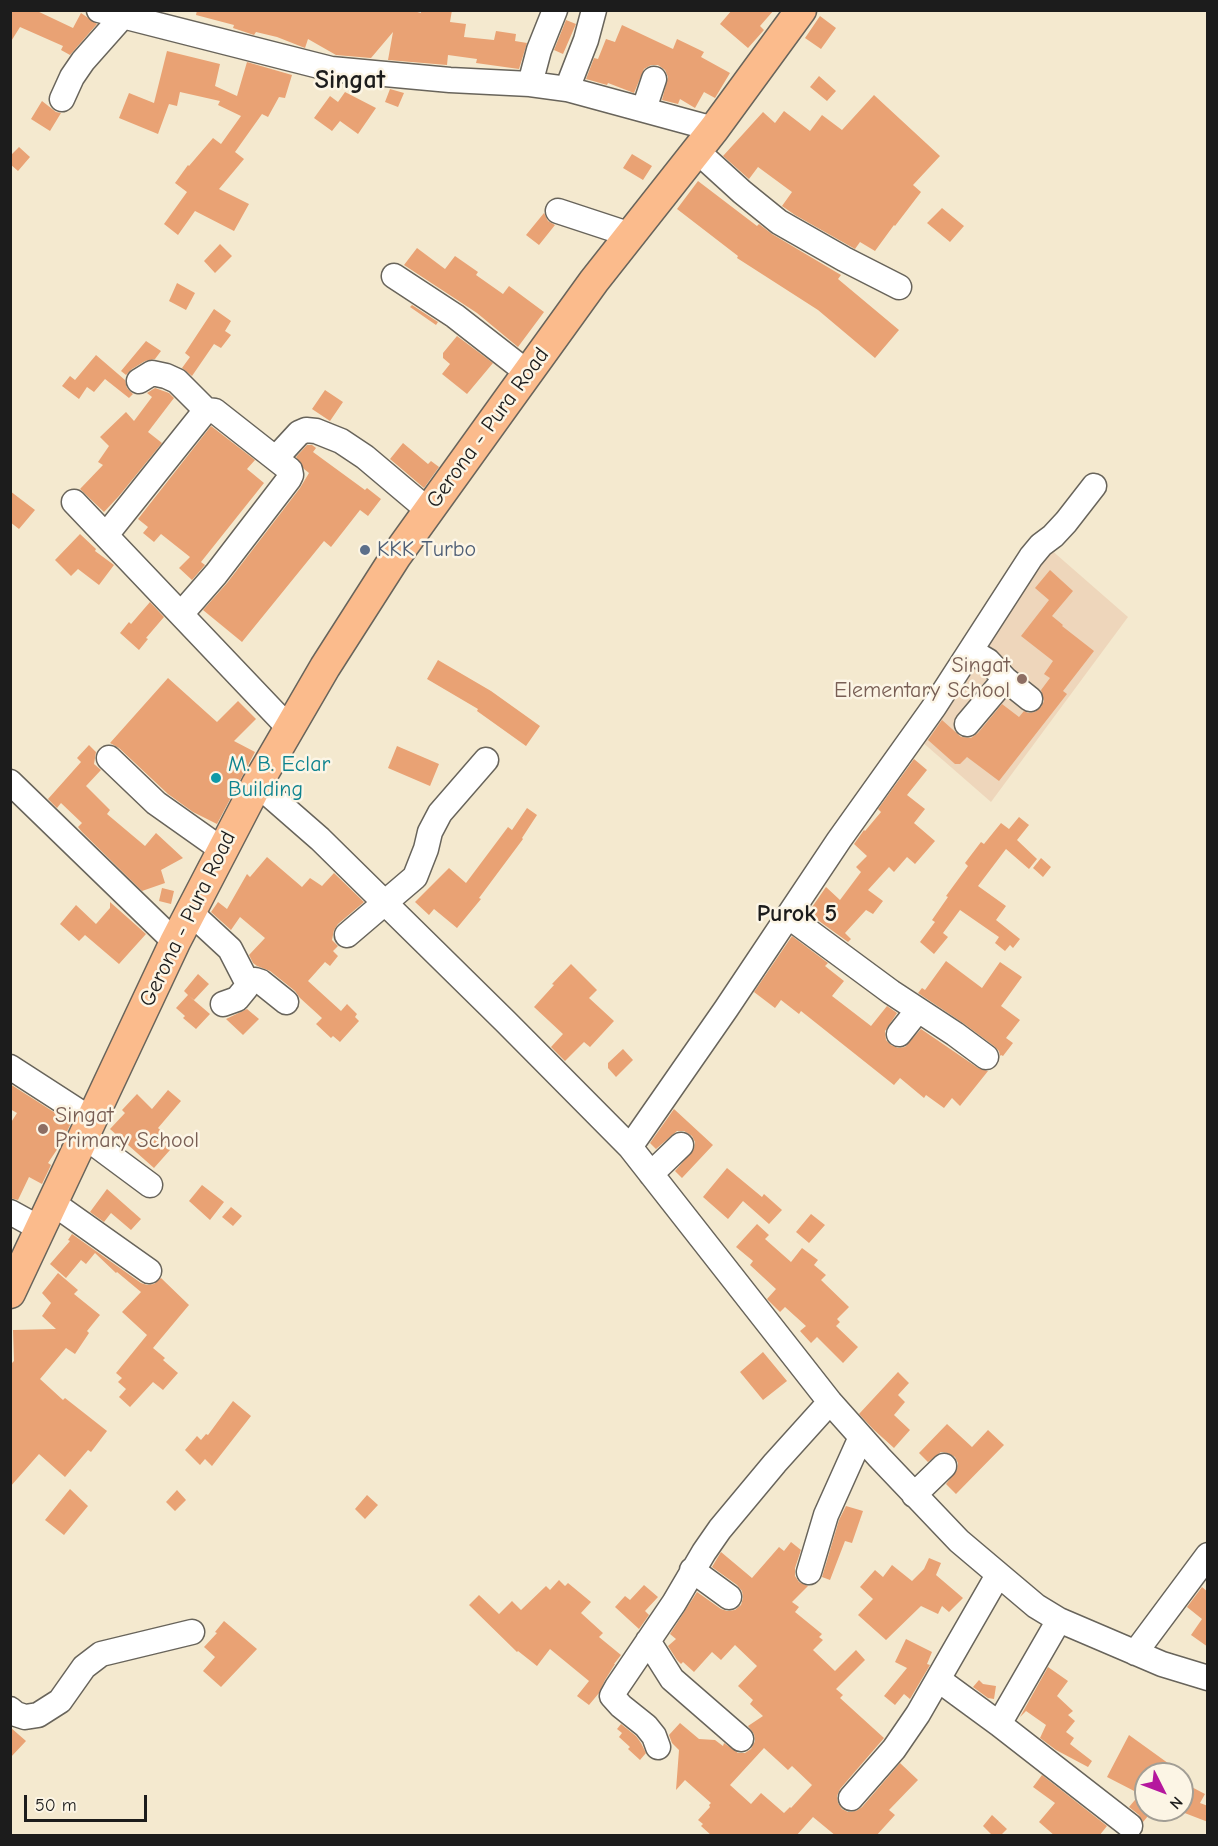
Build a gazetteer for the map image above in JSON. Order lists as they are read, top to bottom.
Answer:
{
  "streets": {
    "main road": ["Gerona - Pura Road"]
  },
  "districts": ["Singat", "Purok 5"],
  "places": [
    "KKK Turbo",
    "Singat Elementary School",
    "M. B. Eclar Building",
    "Singat Primary School"
  ],
  "scale_bar": "50 m",
  "north": "bottom right"
}
